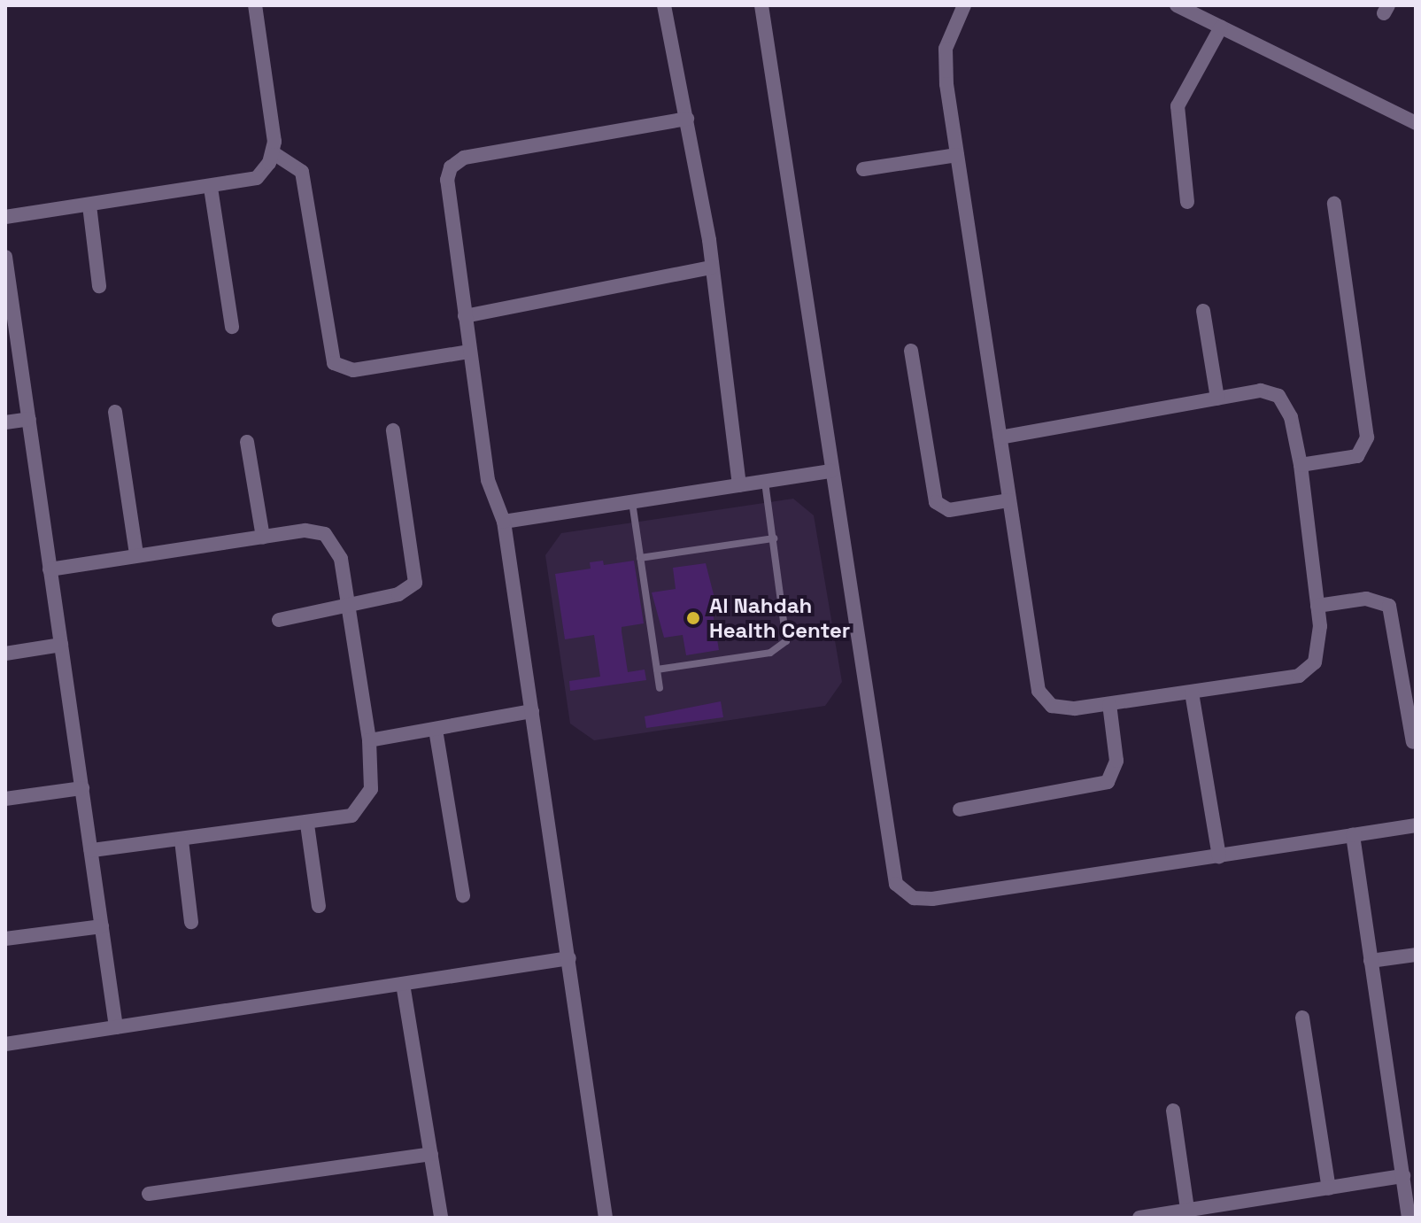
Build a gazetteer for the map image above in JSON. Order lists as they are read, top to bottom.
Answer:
{
  "places": ["Al Nahdah Health Center"]
}
